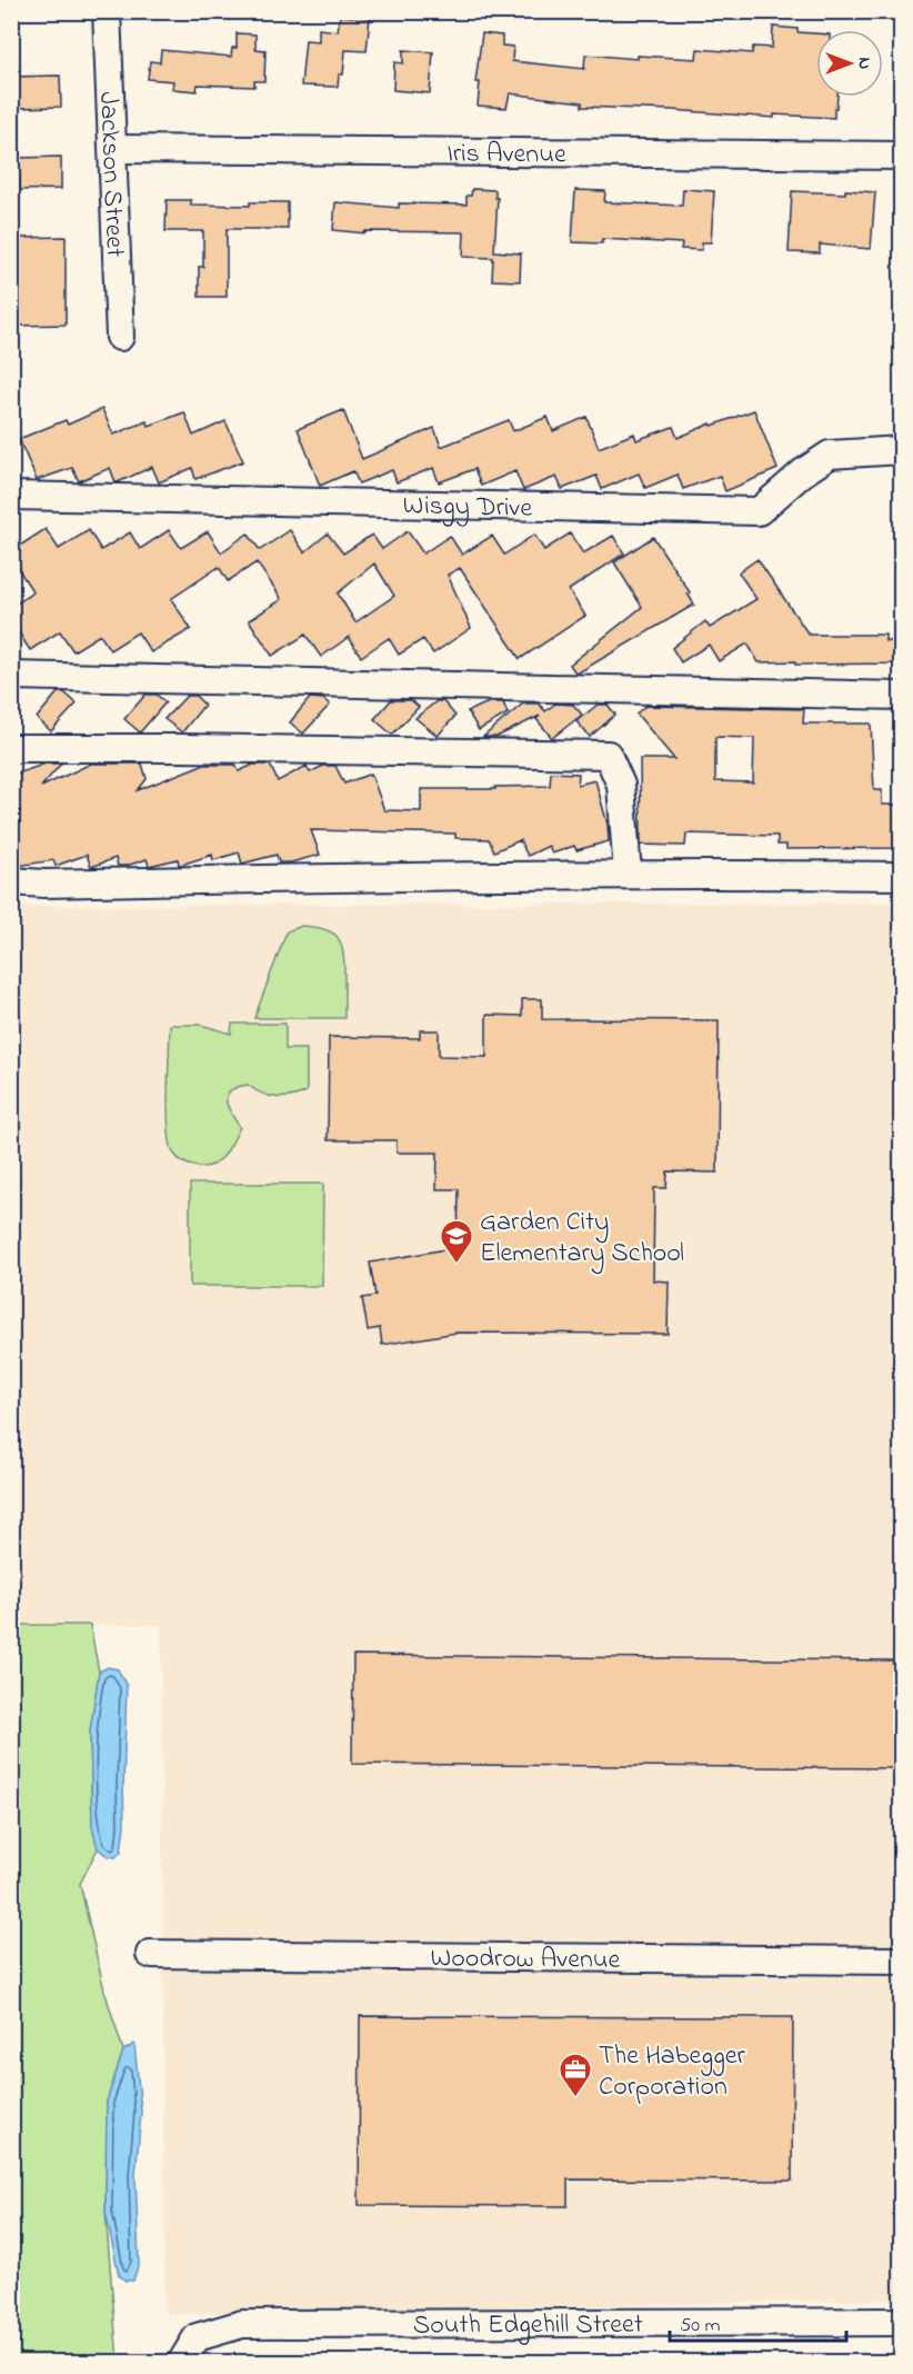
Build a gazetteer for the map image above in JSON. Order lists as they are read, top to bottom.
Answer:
{
  "streets": {
    "street": [
      "Iris Avenue",
      "Jackson Street",
      "Wisgy Drive",
      "Woodrow Avenue",
      "South Edgehill Street"
    ]
  },
  "crossings": [
    ["Iris Avenue", "Jackson Street"]
  ],
  "places": {
    "school or university": ["Garden City Elementary School"],
    "office": ["The Habegger Corporation"]
  },
  "scale_bar": "50 m",
  "north": "right"
}
